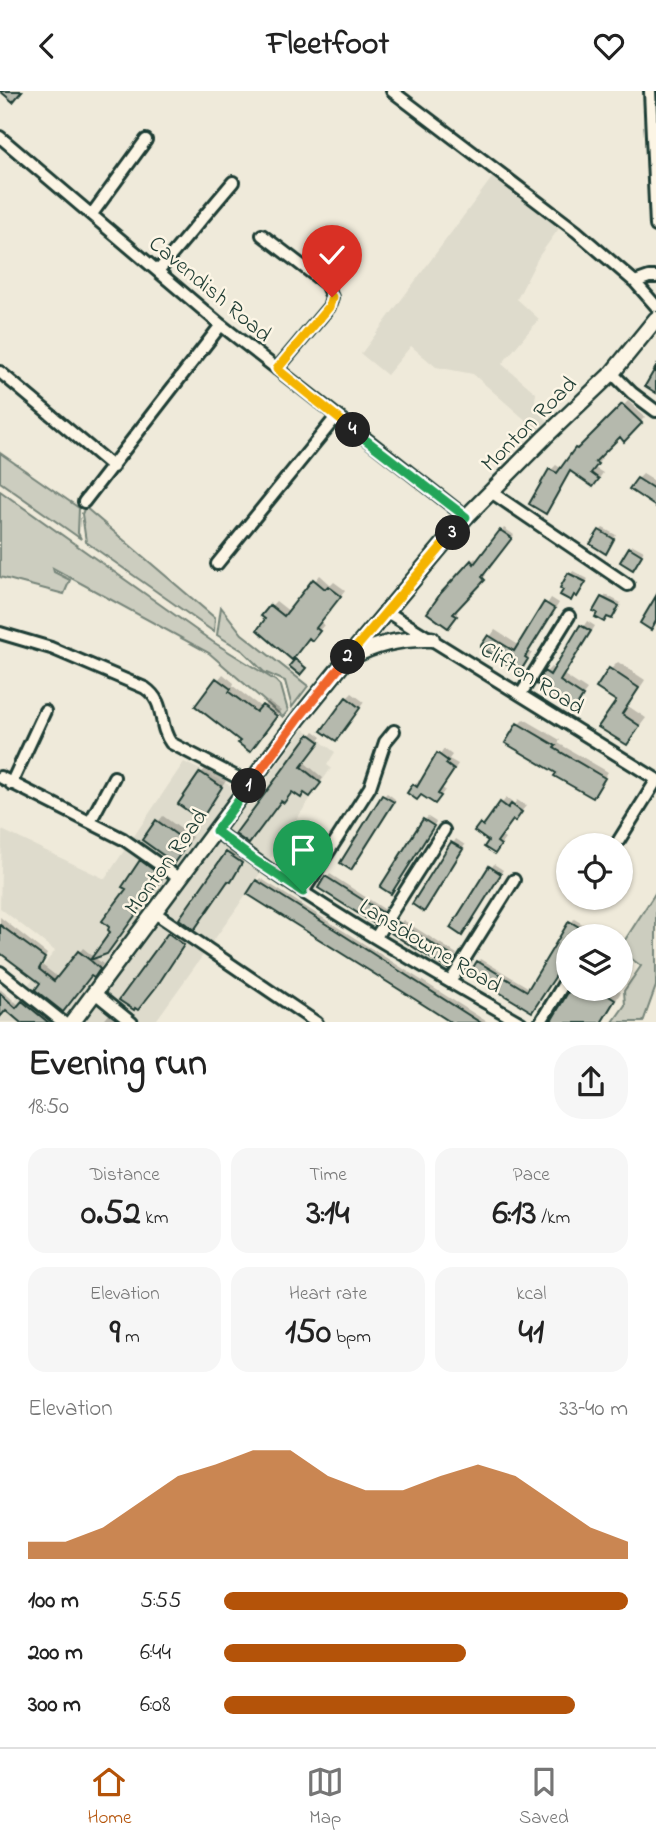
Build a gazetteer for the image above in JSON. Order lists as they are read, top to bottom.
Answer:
{
  "streets": {
    "main road": ["Monton Road"],
    "street": ["Cavendish Road", "Clifton Road", "Lansdowne Road"]
  },
  "crossings": [
    ["Cavendish Road", "Monton Road"],
    ["Monton Road", "Clifton Road"],
    ["Monton Road", "Lansdowne Road"]
  ],
  "page": {
    "header": "Fleetfoot",
    "pins": [
      "4",
      "3",
      "2",
      "1"
    ],
    "heading": ["Evening run", "18:50"],
    "stats": [
      ["Distance", "0.52 km"],
      ["Time", "3:14"],
      ["Pace", "6:13 /km"],
      ["Elevation", "9 m"],
      ["Heart rate", "150 bpm"],
      ["kcal", "41"]
    ],
    "chart": ["Elevation", "33–40 m"],
    "list": [
      {
        "name": "100 m",
        "note": "5:55"
      },
      {
        "name": "200 m",
        "note": "6:44"
      },
      {
        "name": "300 m",
        "note": "6:08"
      }
    ],
    "tabs": ["Home", "Map", "Saved"]
  }
}
